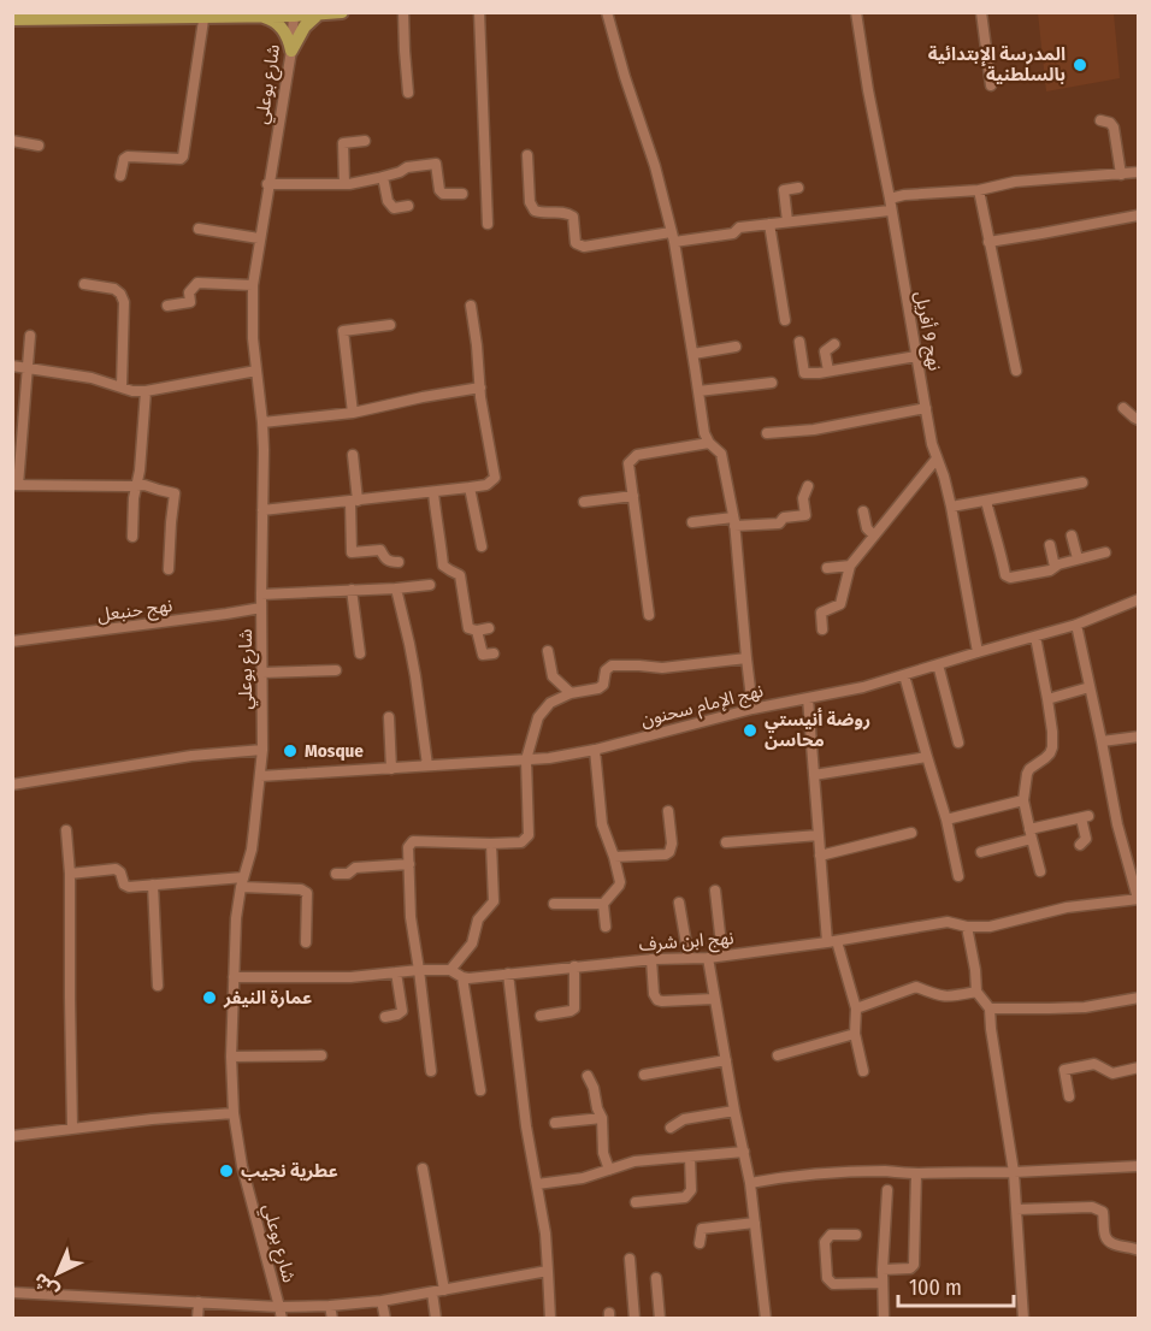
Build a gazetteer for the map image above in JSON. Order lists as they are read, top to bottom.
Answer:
{
  "streets": {
    "street": [
      "شارع بوعلي",
      "نهج 9 أفريل",
      "نهج حنبعل",
      "نهج الإمام سحنون",
      "نهج ابن شرف"
    ]
  },
  "crossings": [
    ["شارع بوعلي", "نهج حنبعل"],
    ["شارع بوعلي", "نهج الإمام سحنون"],
    ["نهج 9 أفريل", "نهج الإمام سحنون"]
  ],
  "places": [
    "المدرسة الإبتدائية بالسلطنية",
    "روضة أنيستي محاسن",
    "Mosque",
    "عمارة النيفر",
    "عطرية نجيب"
  ],
  "scale_bar": "100 m",
  "north": "bottom left"
}
